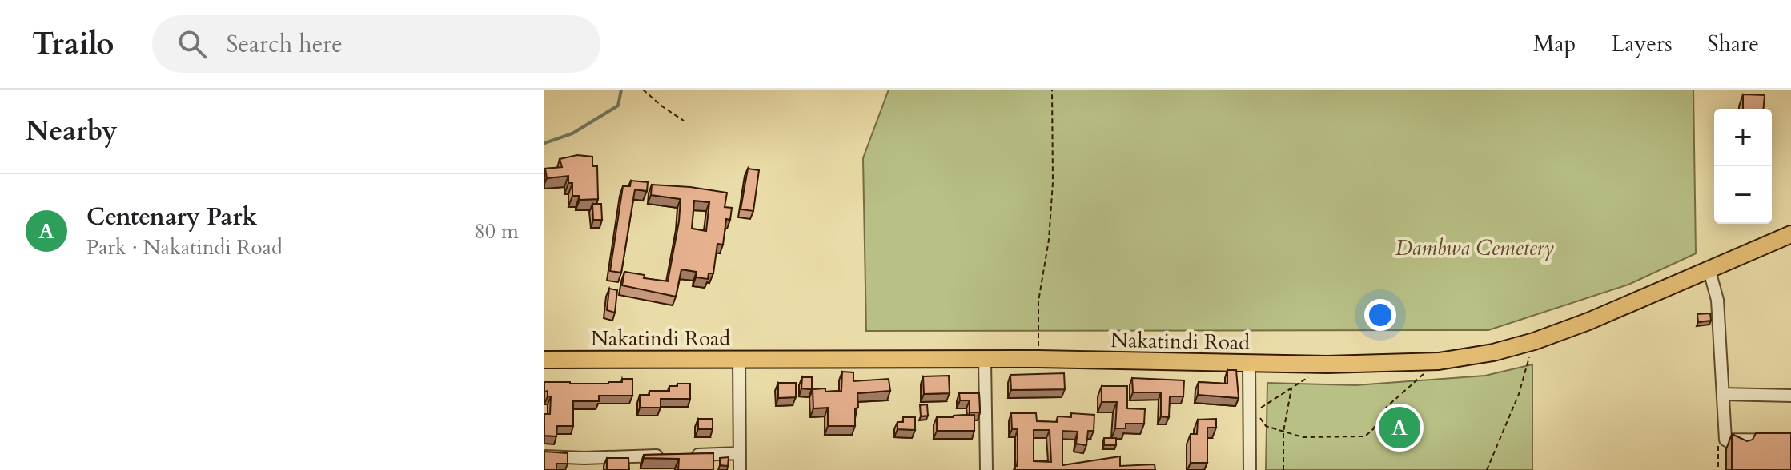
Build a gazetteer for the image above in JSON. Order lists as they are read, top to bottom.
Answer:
{
  "streets": {
    "highway": ["Nakatindi Road"]
  },
  "parks": ["Dambwa Cemetery"],
  "page": {
    "header": "Trailo",
    "search": "Search here",
    "nav": ["Map", "Layers", "Share"],
    "heading": "Nearby",
    "map_buttons": ["+", "−"],
    "list": [
      {
        "mark": "A",
        "name": "Centenary Park",
        "note": "Park · Nakatindi Road",
        "value": "80 m"
      }
    ],
    "pins": "A"
  }
}
